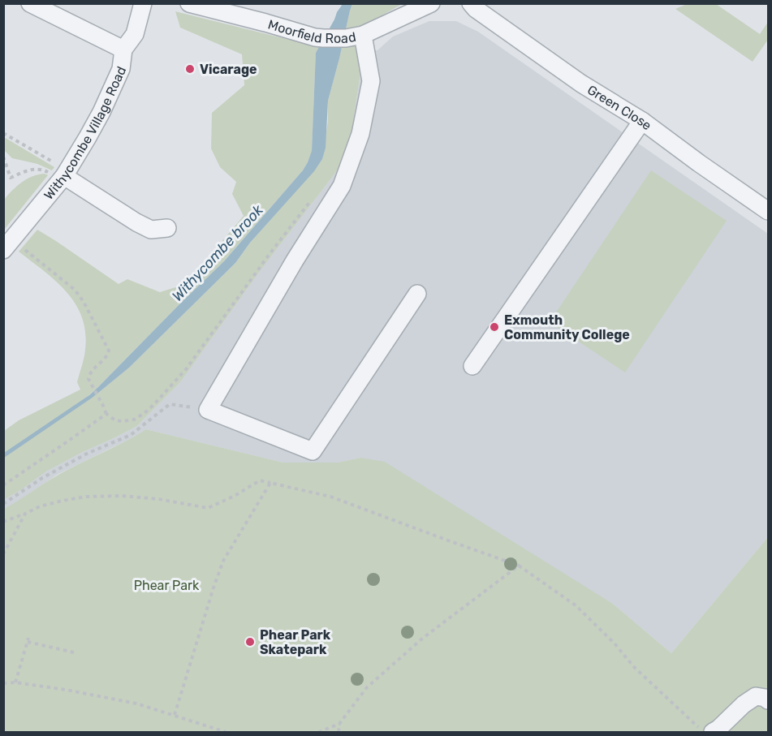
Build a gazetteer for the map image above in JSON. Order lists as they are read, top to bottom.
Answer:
{
  "streets": {
    "street": ["Moorfield Road", "Green Close", "Withycombe Village Road"]
  },
  "water": ["Withycombe brook"],
  "parks": ["Phear Park"],
  "places": ["Vicarage", "Exmouth Community College", "Phear Park Skatepark"]
}
